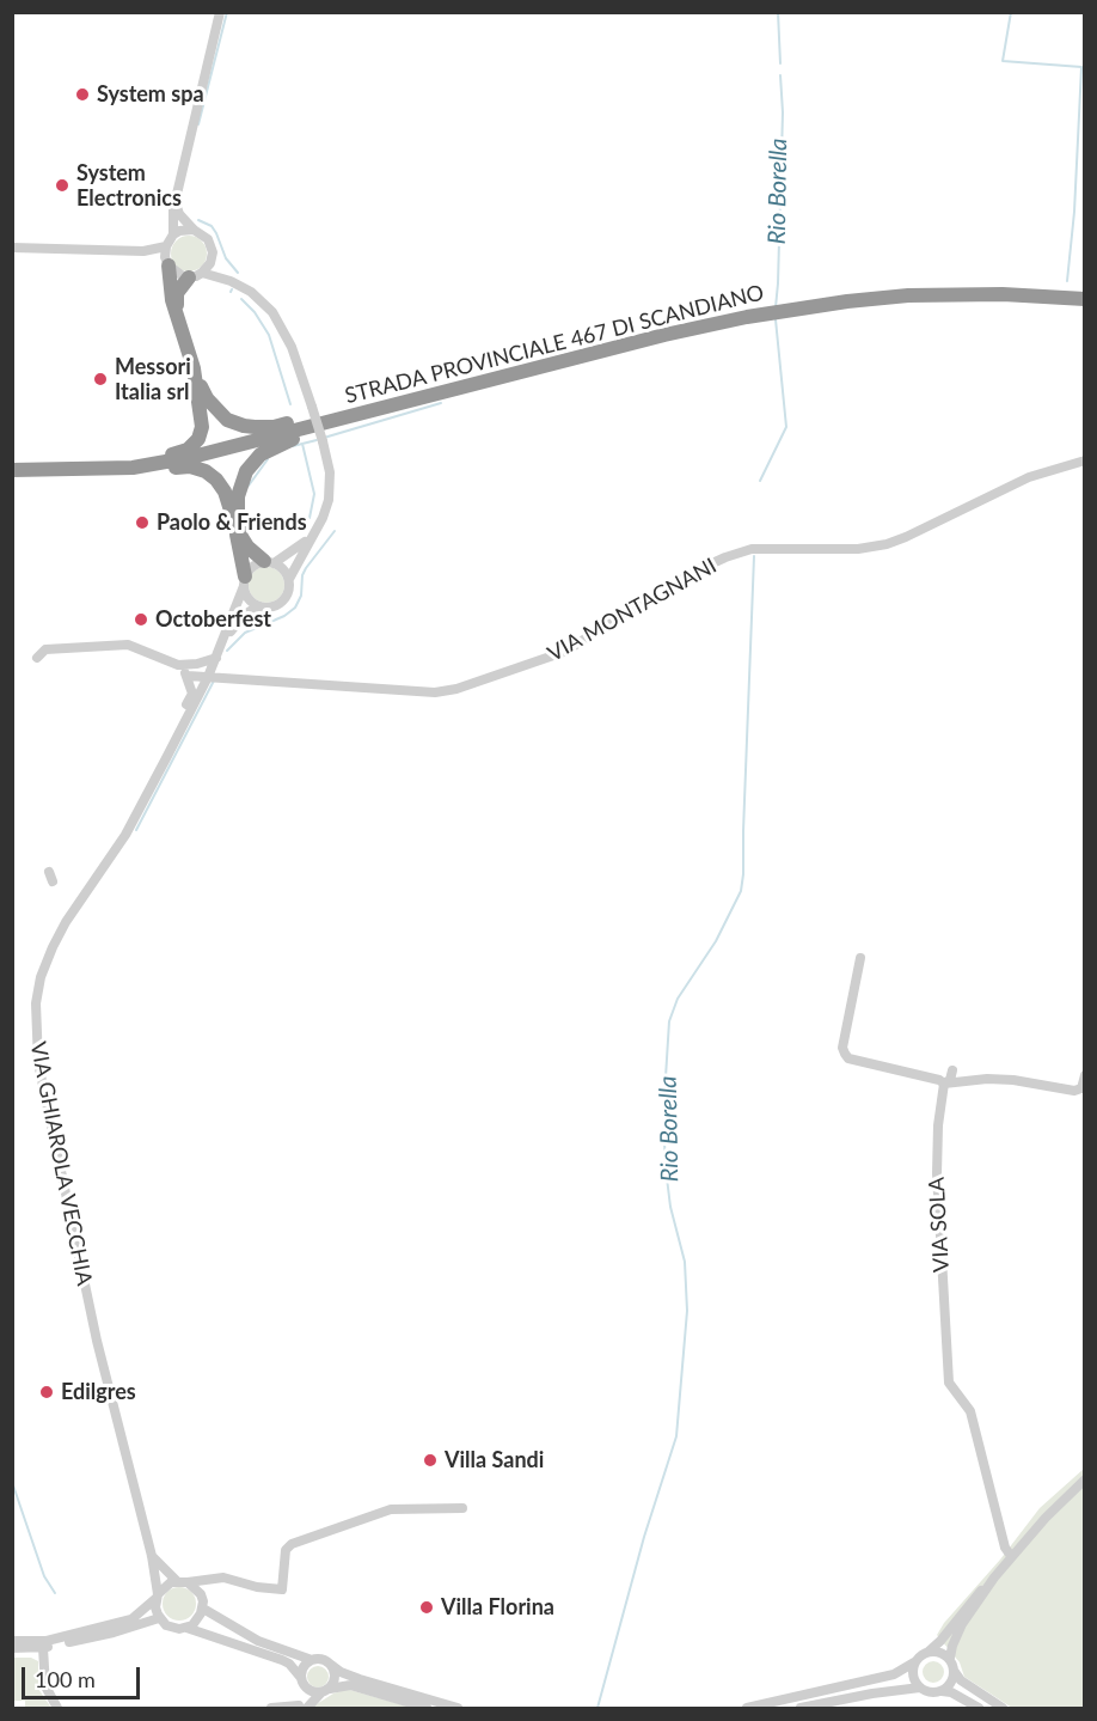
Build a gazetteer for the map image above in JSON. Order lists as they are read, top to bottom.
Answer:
{
  "streets": {
    "highway": ["STRADA PROVINCIALE 467 DI SCANDIANO"],
    "street": ["VIA MONTAGNANI", "VIA GHIAROLA VECCHIA", "VIA SOLA"]
  },
  "crossings": [
    ["VIA MONTAGNANI", "VIA GHIAROLA VECCHIA"]
  ],
  "water": ["Rio Borella"],
  "places": [
    "System spa",
    "System Electronics",
    "Messori Italia srl",
    "Paolo & Friends",
    "Octoberfest",
    "Edilgres",
    "Villa Sandi",
    "Villa Florina"
  ],
  "scale_bar": "100 m"
}
